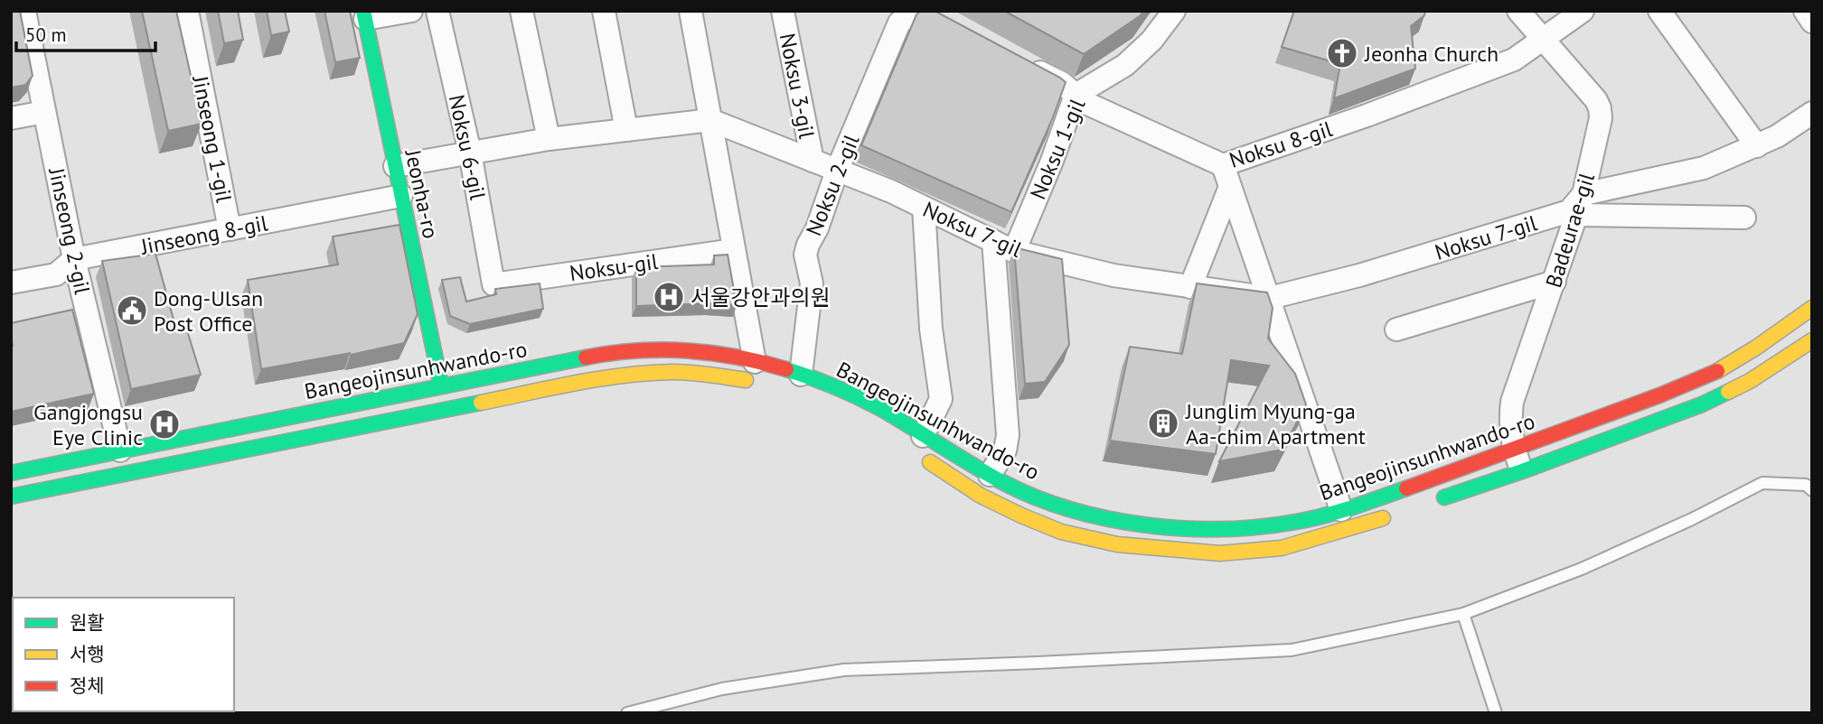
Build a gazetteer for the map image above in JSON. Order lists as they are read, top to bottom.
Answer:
{
  "streets": {
    "main road": ["Jeonha-ro", "Bangeojinsunhwando-ro"],
    "street": [
      "Noksu 3-gil",
      "Jinseong 1-gil",
      "Noksu 8-gil",
      "Noksu 6-gil",
      "Noksu 1-gil",
      "Noksu 2-gil",
      "Noksu 7-gil",
      "Badeurae-gil",
      "Jinseong 2-gil",
      "Jinseong 8-gil",
      "Noksu-gil"
    ]
  },
  "crossings": [
    ["Noksu 3-gil", "Noksu 7-gil"],
    ["Jinseong 1-gil", "Jinseong 8-gil"],
    ["Noksu 8-gil", "Noksu 1-gil"],
    ["Noksu 8-gil", "Badeurae-gil"],
    ["Noksu 6-gil", "Noksu 7-gil"],
    ["Noksu 6-gil", "Noksu-gil"],
    ["Noksu 1-gil", "Noksu 7-gil"],
    ["Noksu 1-gil", "Bangeojinsunhwando-ro"],
    ["Noksu 2-gil", "Noksu 7-gil"],
    ["Noksu 2-gil", "Bangeojinsunhwando-ro"],
    ["Jeonha-ro", "Noksu 7-gil"],
    ["Jeonha-ro", "Jinseong 8-gil"],
    ["Jeonha-ro", "Bangeojinsunhwando-ro"],
    ["Noksu 7-gil", "Badeurae-gil"],
    ["Badeurae-gil", "Bangeojinsunhwando-ro"],
    ["Jinseong 2-gil", "Jinseong 8-gil"],
    ["Jinseong 2-gil", "Bangeojinsunhwando-ro"]
  ],
  "places": {
    "church": ["Jeonha Church"],
    "hospital": ["서울강안과의원", "Gangjongsu Eye Clinic"],
    "public building": ["Dong-Ulsan Post Office"],
    "building": ["Junglim Myung-ga Aa-chim Apartment"]
  },
  "legend": ["원활", "서행", "정체"],
  "scale_bar": "50 m"
}
